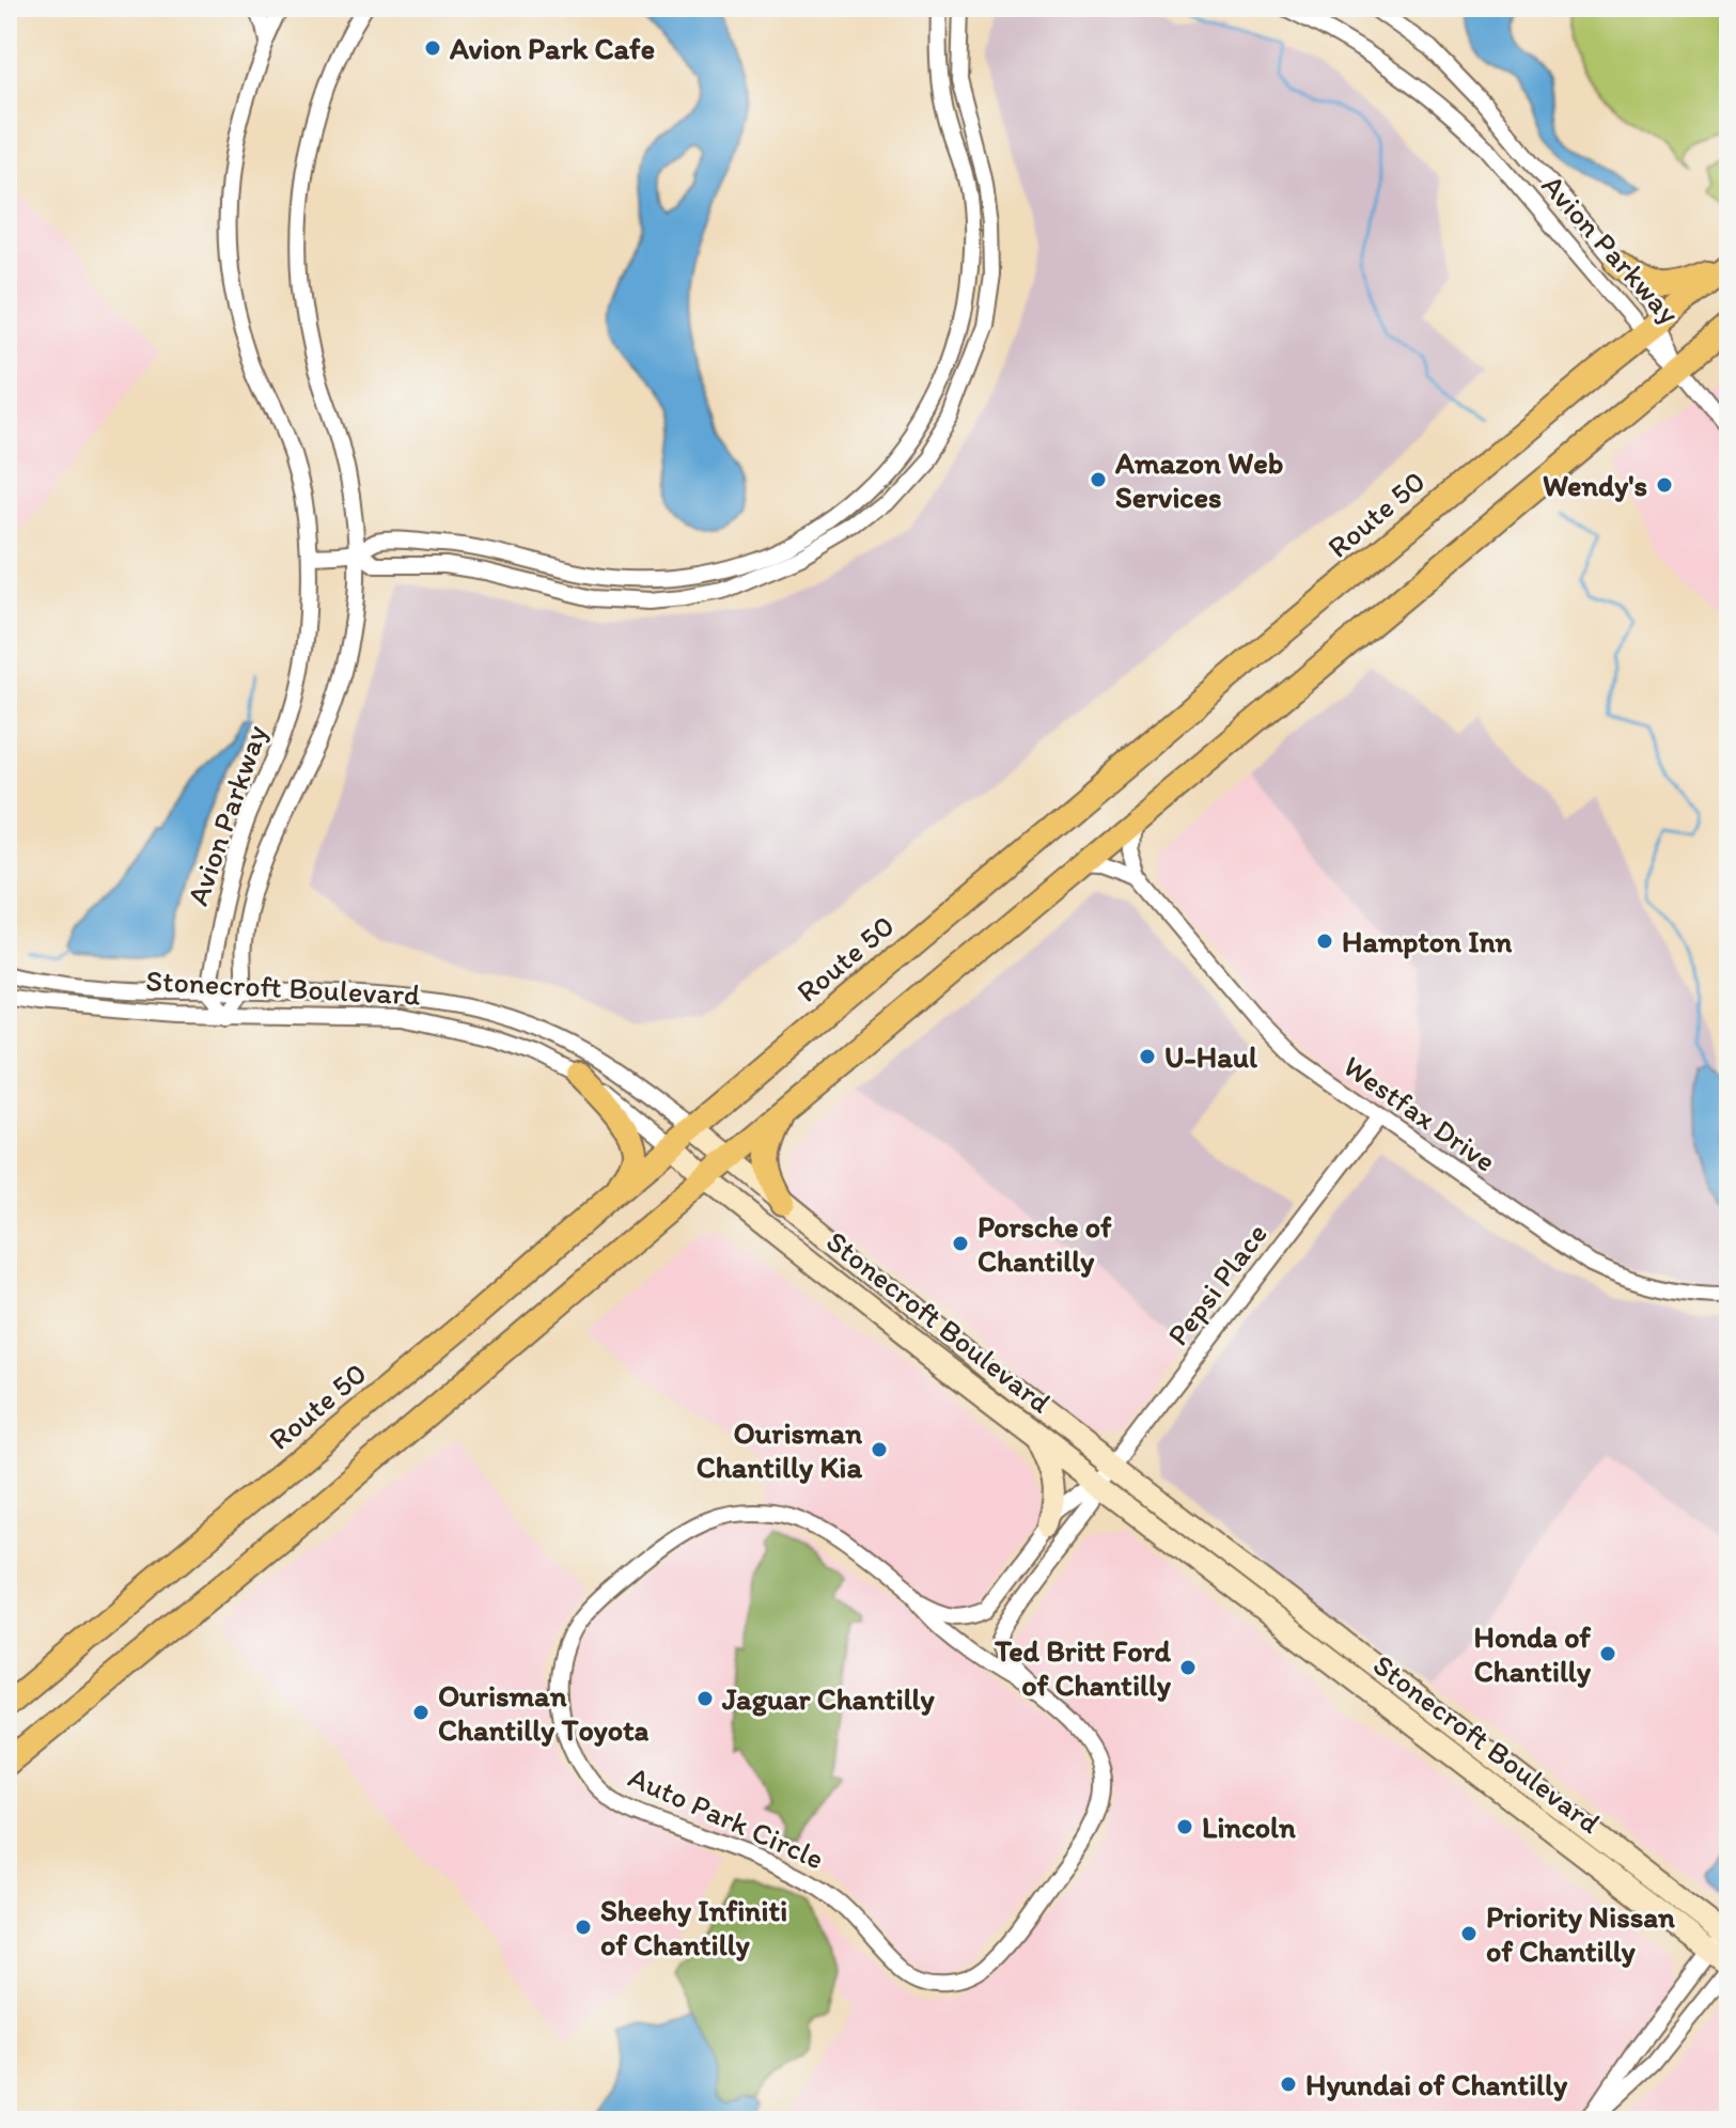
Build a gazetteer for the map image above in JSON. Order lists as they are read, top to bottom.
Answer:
{
  "streets": {
    "highway": ["Route 50"],
    "main road": ["Stonecroft Boulevard"],
    "street": [
      "Avion Parkway",
      "Westfax Drive",
      "Pepsi Place",
      "Auto Park Circle"
    ]
  },
  "crossings": [
    ["Avion Parkway", "Route 50"],
    ["Avion Parkway", "Stonecroft Boulevard"],
    ["Route 50", "Stonecroft Boulevard"],
    ["Stonecroft Boulevard", "Pepsi Place"],
    ["Stonecroft Boulevard", "Auto Park Circle"],
    ["Westfax Drive", "Pepsi Place"],
    ["Pepsi Place", "Auto Park Circle"]
  ],
  "places": [
    "Avion Park Cafe",
    "Amazon Web Services",
    "Wendy's",
    "Hampton Inn",
    "U-Haul",
    "Porsche of Chantilly",
    "Ourisman Chantilly Kia",
    "Honda of Chantilly",
    "Ted Britt Ford of Chantilly",
    "Jaguar Chantilly",
    "Ourisman Chantilly Toyota",
    "Lincoln",
    "Sheehy Infiniti of Chantilly",
    "Priority Nissan of Chantilly",
    "Hyundai of Chantilly"
  ]
}
